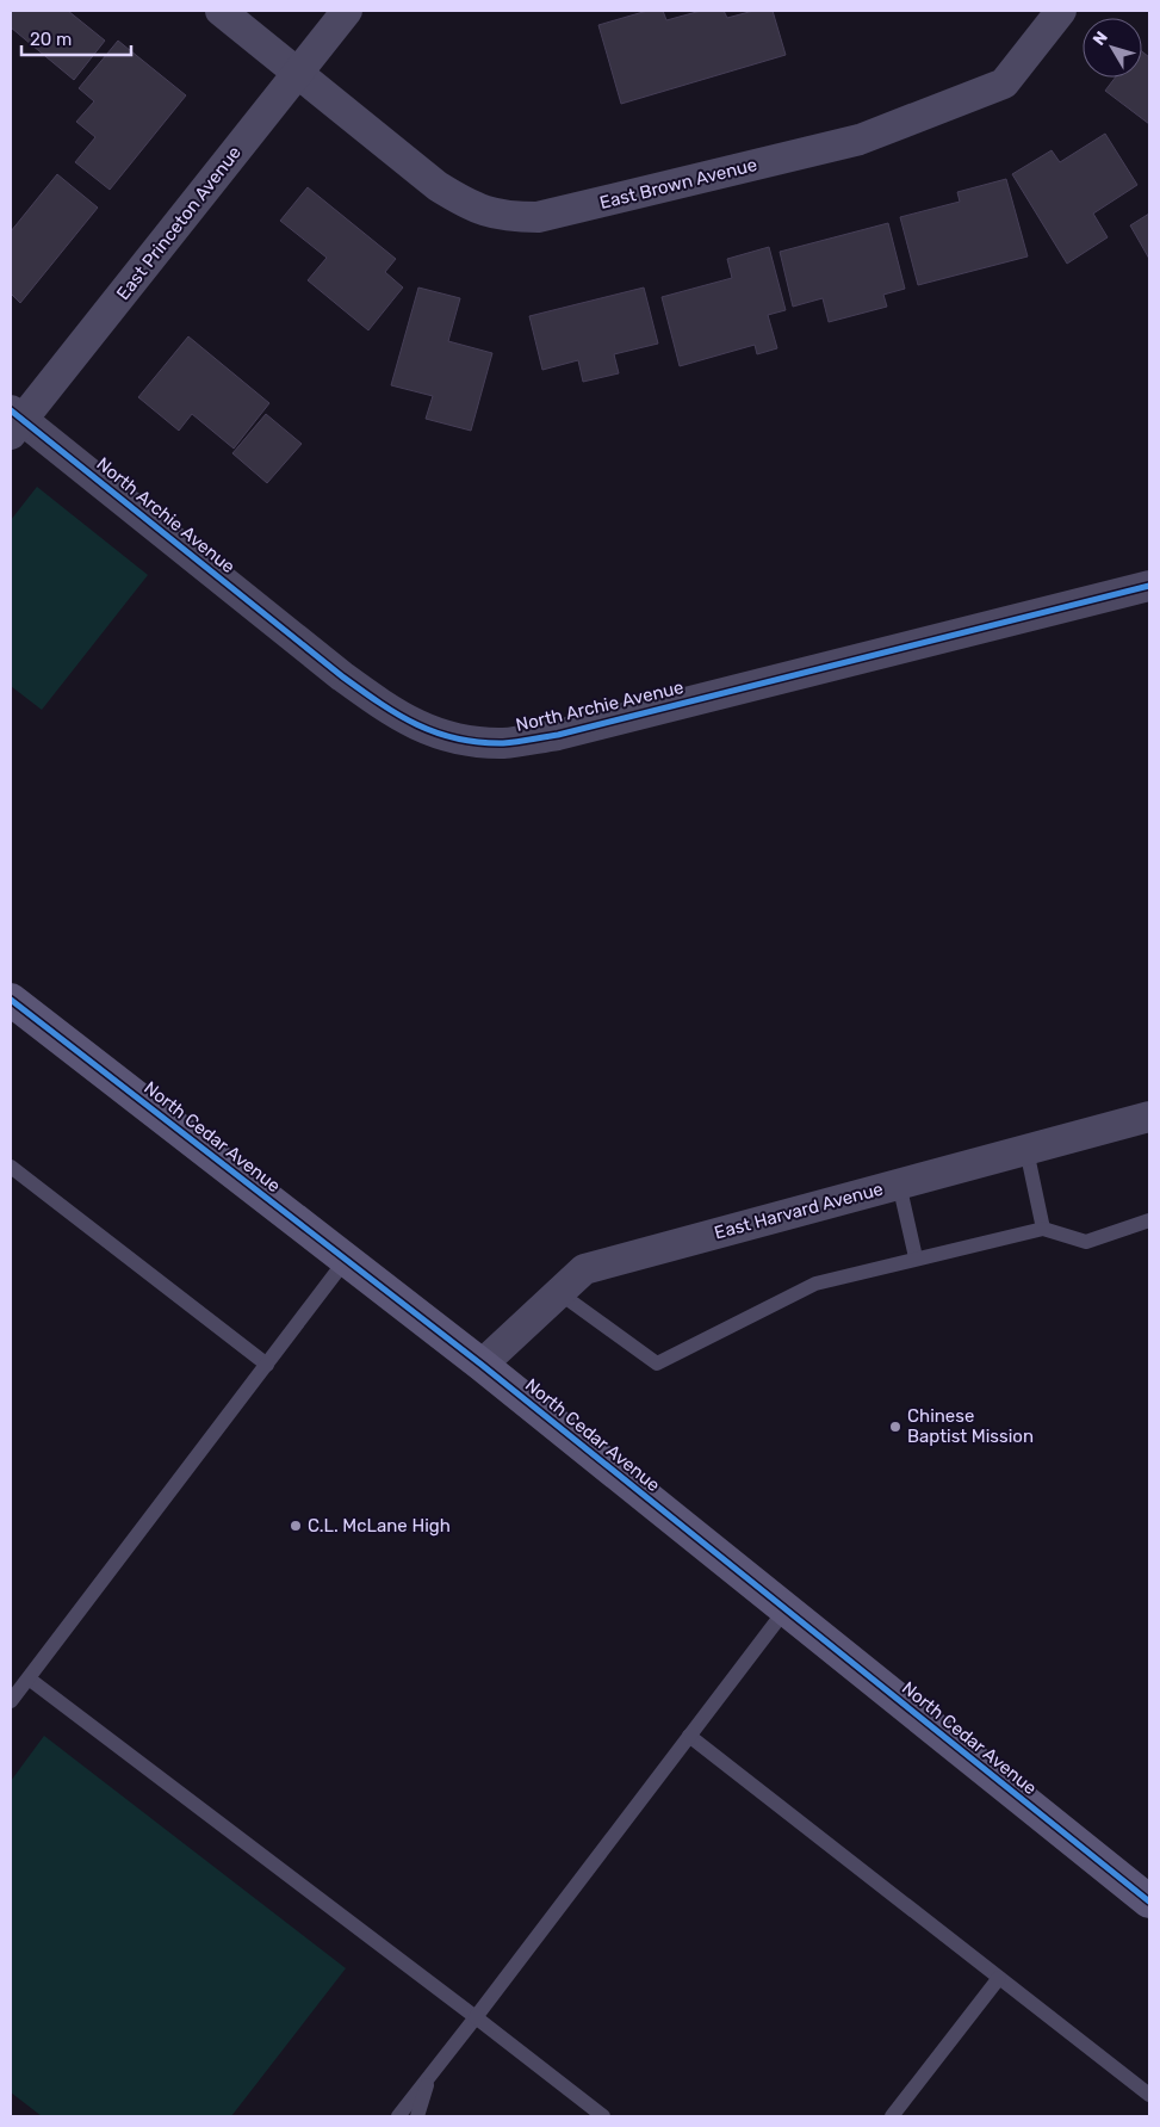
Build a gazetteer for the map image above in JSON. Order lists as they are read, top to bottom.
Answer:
{
  "streets": {
    "main road": ["North Cedar Avenue"],
    "street": [
      "East Brown Avenue",
      "East Princeton Avenue",
      "North Archie Avenue",
      "East Harvard Avenue"
    ]
  },
  "crossings": [
    ["East Brown Avenue", "East Princeton Avenue"],
    ["East Princeton Avenue", "North Archie Avenue"],
    ["North Cedar Avenue", "East Harvard Avenue"]
  ],
  "places": ["Chinese Baptist Mission", "C.L. McLane High"],
  "scale_bar": "20 m",
  "north": "top left"
}
